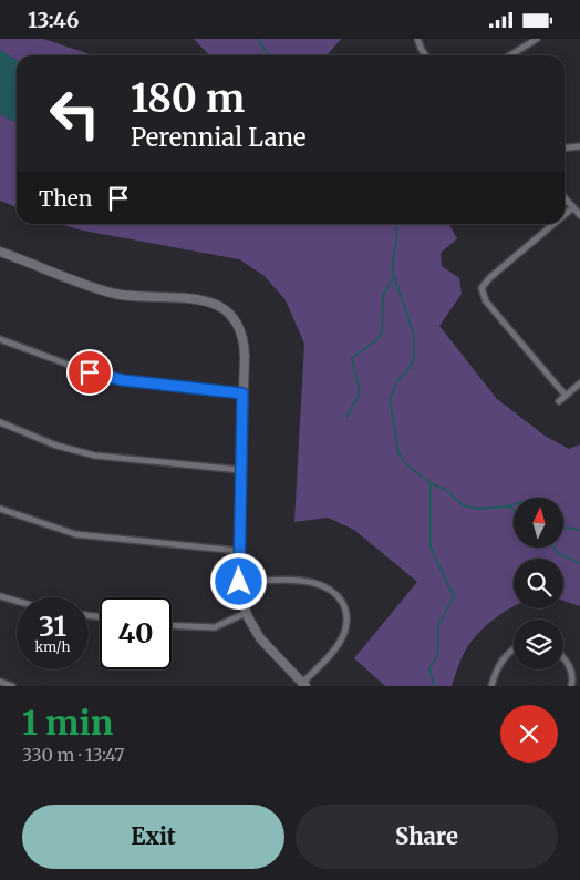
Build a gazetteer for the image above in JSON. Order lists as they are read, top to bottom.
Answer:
{
  "north": "top",
  "page": {
    "status": "13:46",
    "turn": ["180 m", "Perennial Lane"],
    "then": "Then",
    "speed": "31 km/h",
    "limit": "40",
    "heading": ["1 min", "330 m · 13:47"],
    "buttons": ["Exit", "Share"]
  }
}
